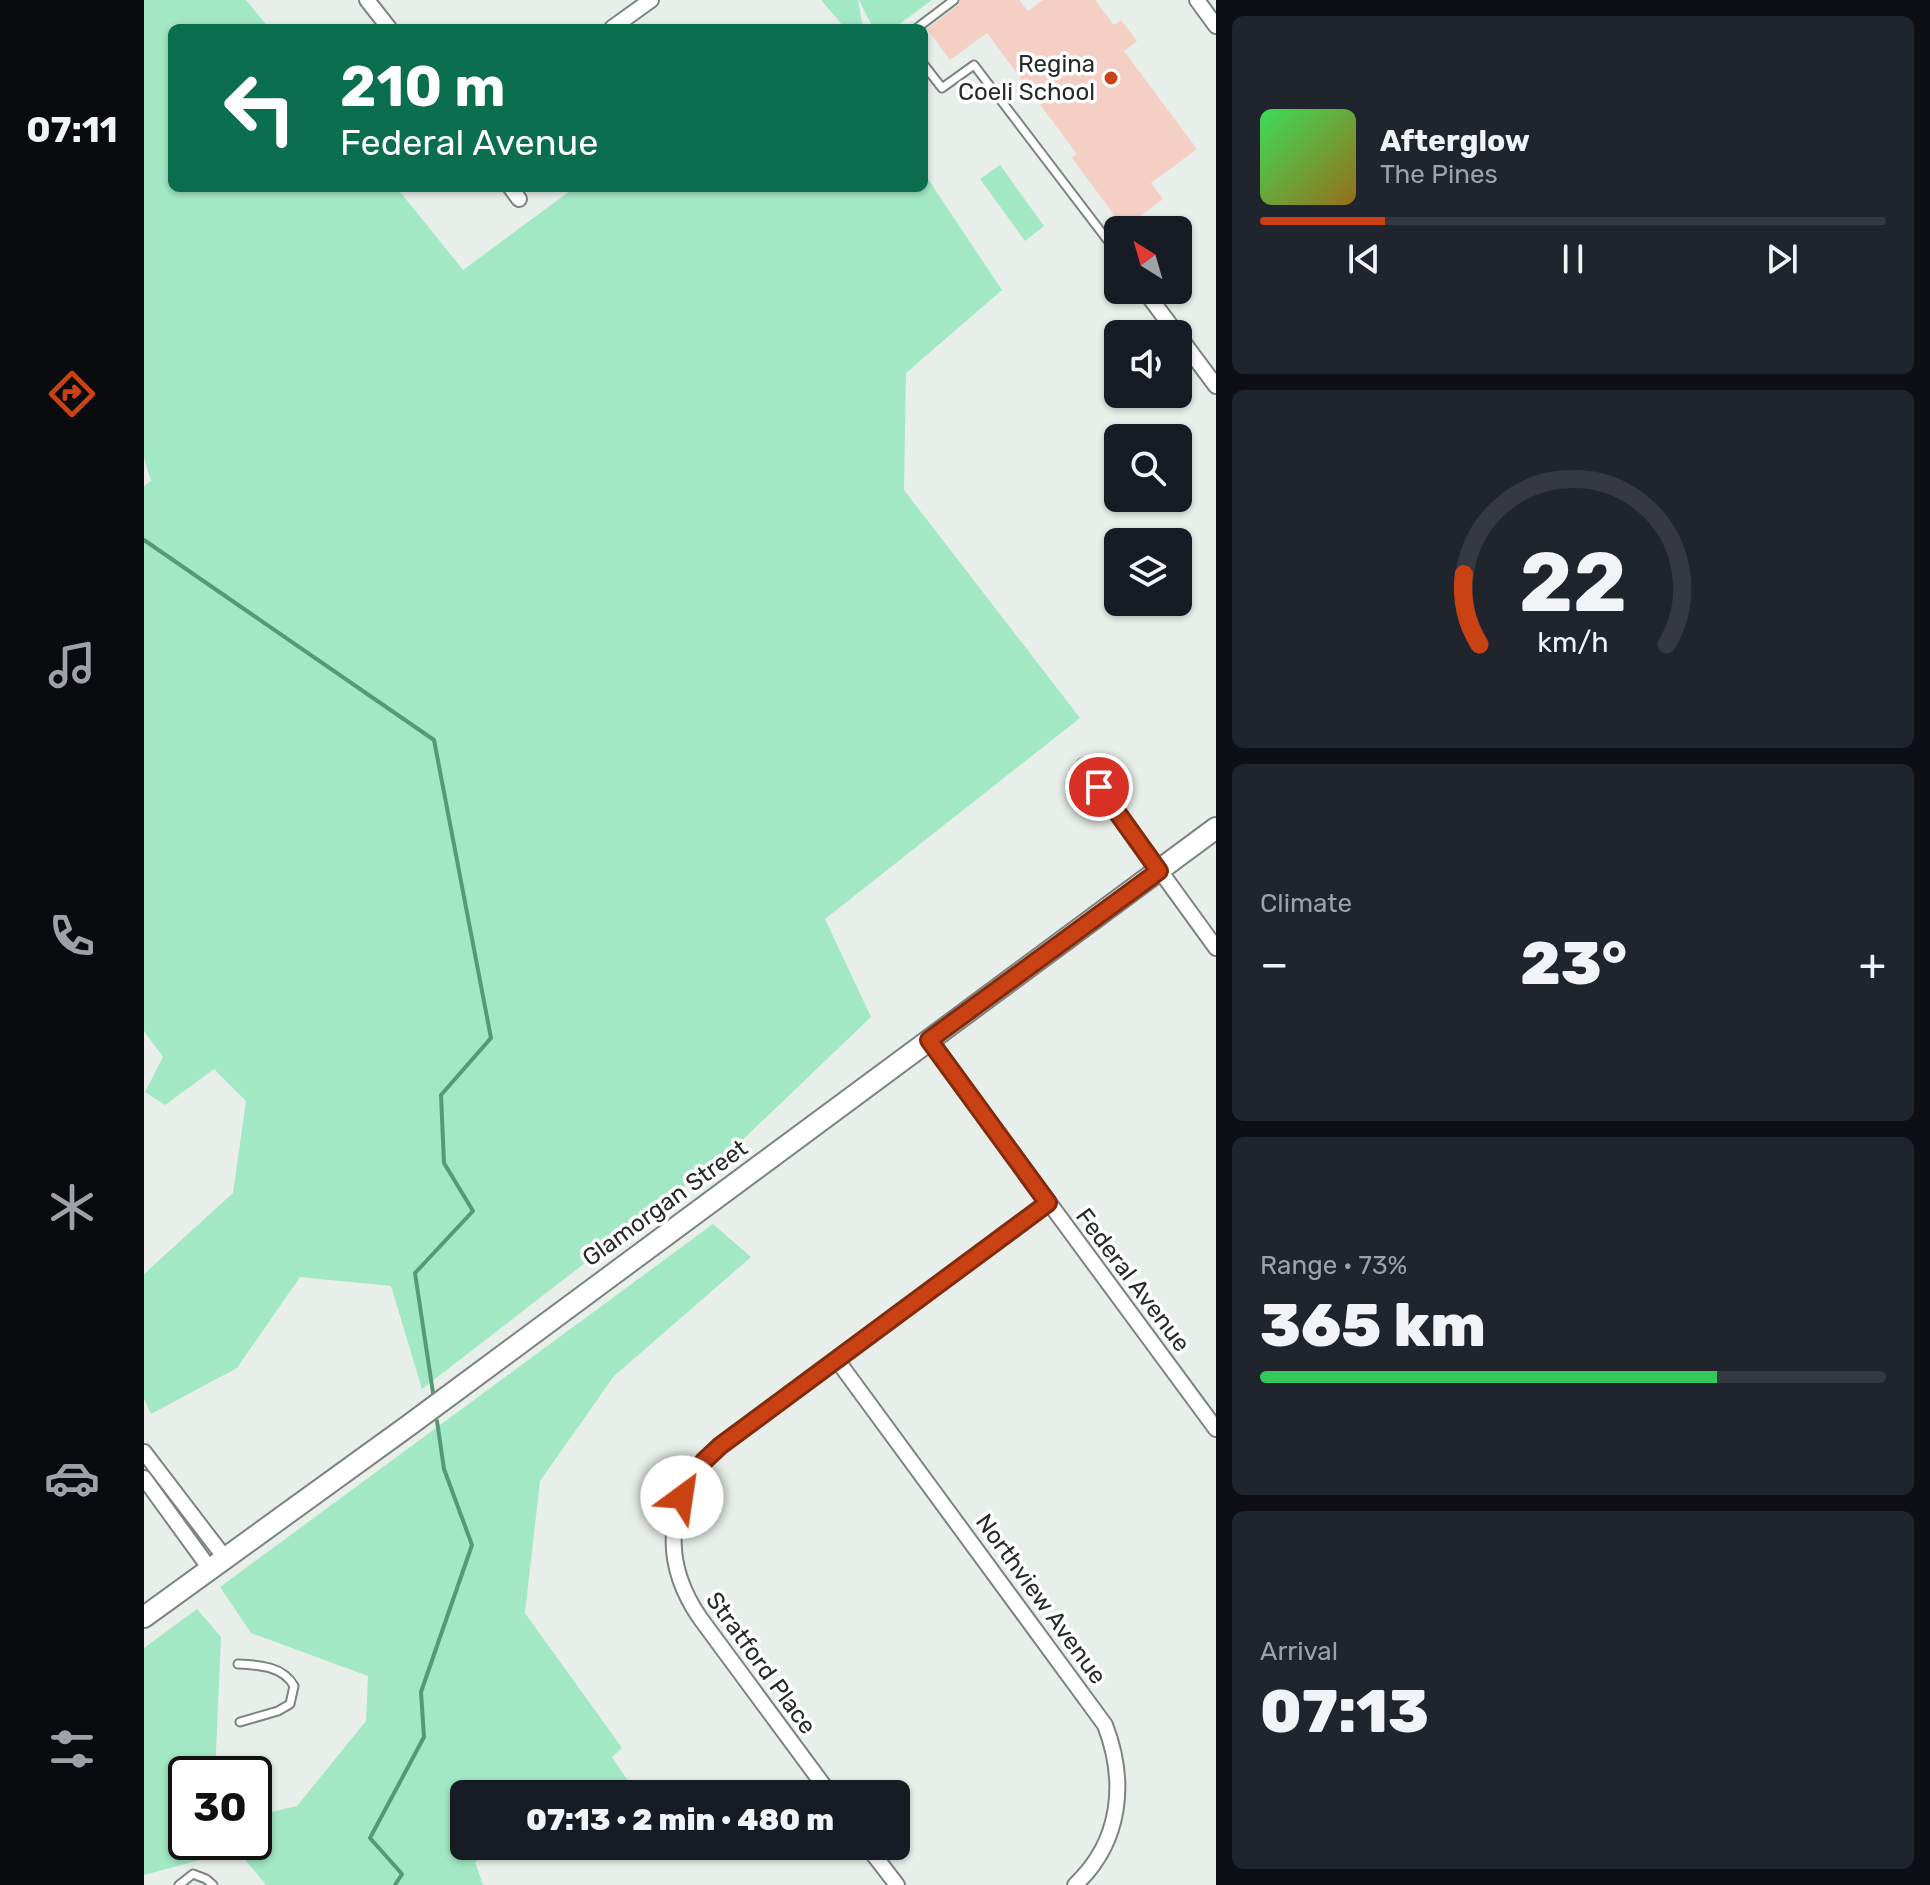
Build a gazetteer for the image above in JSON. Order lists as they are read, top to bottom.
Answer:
{
  "streets": {
    "street": [
      "Glamorgan Street",
      "Federal Avenue",
      "Northview Avenue",
      "Stratford Place"
    ]
  },
  "crossings": [
    ["Glamorgan Street", "Federal Avenue"],
    ["Federal Avenue", "Stratford Place"],
    ["Northview Avenue", "Stratford Place"]
  ],
  "places": ["Regina Coeli School"],
  "north": "top left",
  "page": {
    "tabs": "07:11",
    "turn": ["210 m", "Federal Avenue"],
    "song": ["Afterglow", "The Pines"],
    "tile": [
      "Climate",
      ["Range · 73%", "365 km"],
      ["Arrival", "07:13"]
    ],
    "heat": ["−", "23°", "+"],
    "limit": "30",
    "trip": "07:13 · 2 min · 480 m",
    "gauge": ["22", "km/h"]
  }
}
